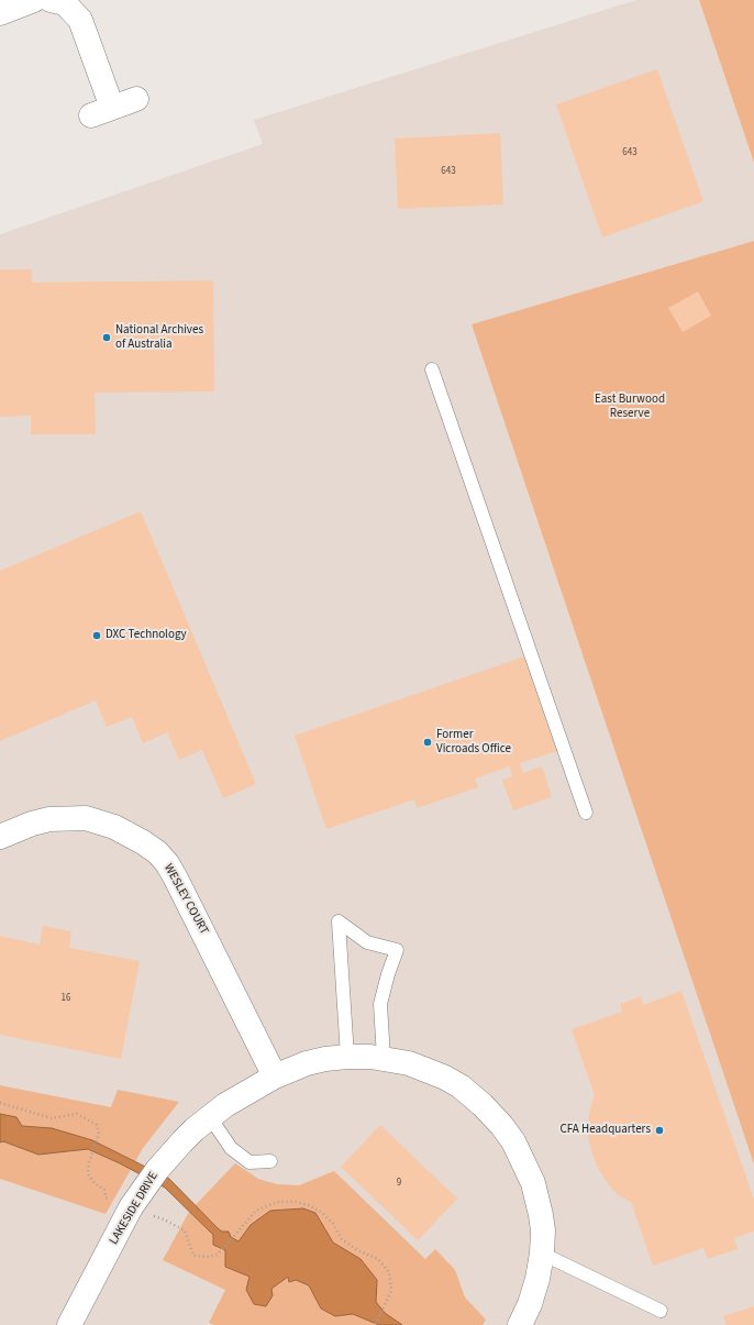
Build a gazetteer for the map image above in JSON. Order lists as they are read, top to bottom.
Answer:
{
  "streets": {
    "street": ["WESLEY COURT", "LAKESIDE DRIVE"]
  },
  "crossings": [
    ["WESLEY COURT", "LAKESIDE DRIVE"]
  ],
  "parks": ["East Burwood Reserve"],
  "places": [
    "National Archives of Australia",
    "DXC Technology",
    "Former Vicroads Office",
    "CFA Headquarters"
  ],
  "house_numbers": [
    "643",
    "643",
    "16",
    "9"
  ]
}
